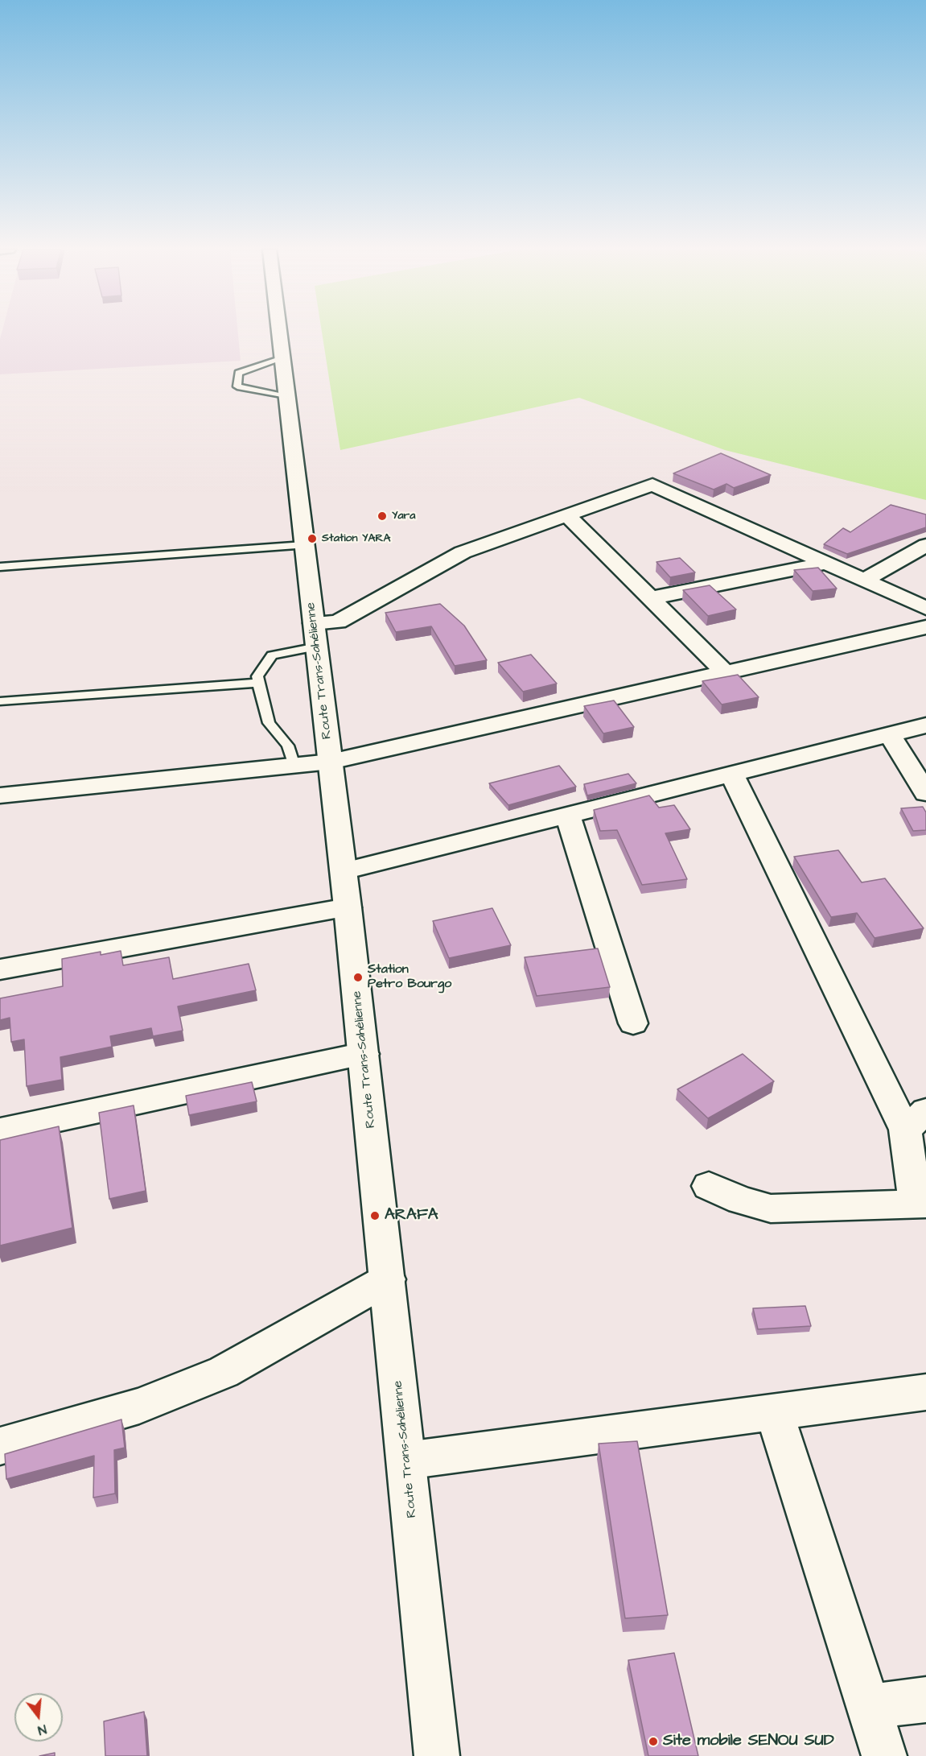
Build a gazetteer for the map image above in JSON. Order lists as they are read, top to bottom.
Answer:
{
  "streets": {
    "main road": ["Route Trans-Sahélienne"]
  },
  "places": [
    "Yara",
    "Station YARA",
    "Station Petro Bourgo",
    "ARAFA",
    "Site mobile SENOU SUD"
  ],
  "north": "bottom"
}
